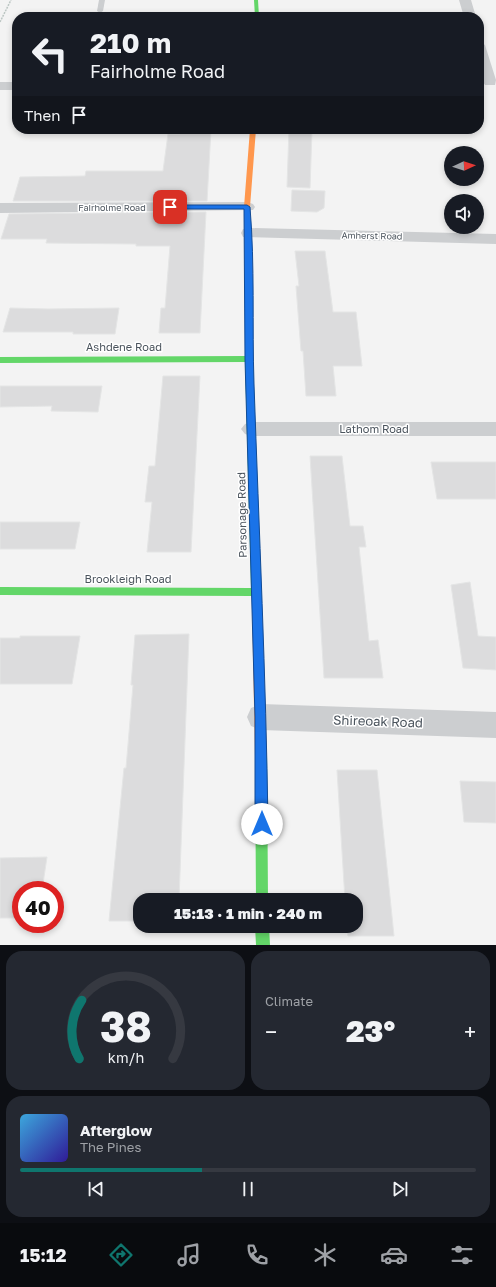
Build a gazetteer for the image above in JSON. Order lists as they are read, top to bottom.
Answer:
{
  "streets": {
    "street": [
      "Fairholme Road",
      "Amherst Road",
      "Ashdene Road",
      "Lathom Road",
      "Parsonage Road",
      "Brookleigh Road",
      "Shireoak Road"
    ]
  },
  "crossings": [
    ["Fairholme Road", "Parsonage Road"],
    ["Amherst Road", "Parsonage Road"],
    ["Ashdene Road", "Parsonage Road"],
    ["Lathom Road", "Parsonage Road"],
    ["Parsonage Road", "Brookleigh Road"],
    ["Parsonage Road", "Shireoak Road"]
  ],
  "north": "right",
  "page": {
    "turn": ["210 m", "Fairholme Road"],
    "then": "Then",
    "limit": "40",
    "trip": "15:13 · 1 min · 240 m",
    "tile": "Climate",
    "heat": ["−", "23°", "+"],
    "song": ["Afterglow", "The Pines"],
    "tabs": "15:12",
    "gauge": ["38", "km/h"]
  }
}
